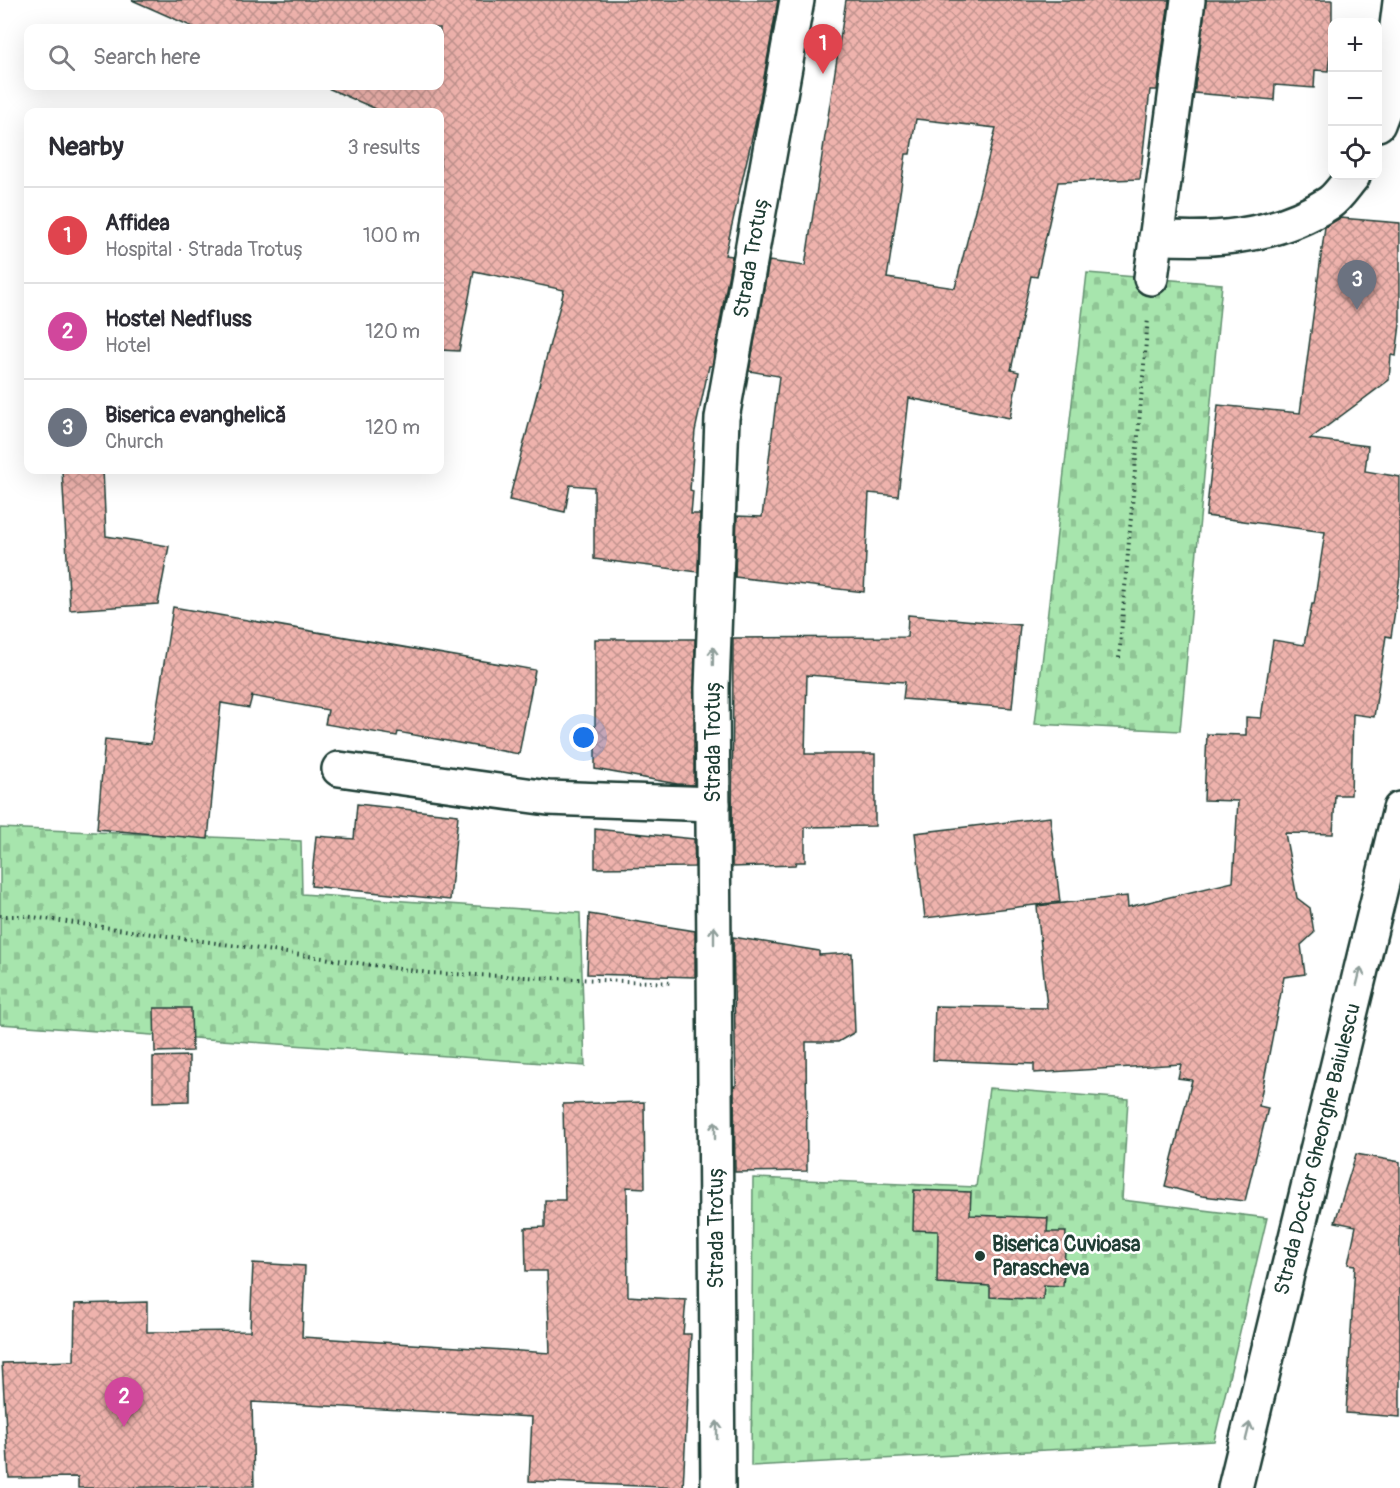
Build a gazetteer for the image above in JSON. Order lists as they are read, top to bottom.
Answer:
{
  "streets": {
    "street": ["Strada Trotuș", "Strada Doctor Gheorghe Baiulescu"]
  },
  "one_way": ["Strada Trotuș", "Strada Doctor Gheorghe Baiulescu"],
  "places": ["Biserica Cuvioasa Parascheva"],
  "page": {
    "map_buttons": ["+", "−"],
    "pins": ["1", "3", "2"],
    "search": "Search here",
    "heading": ["Nearby", "3 results"],
    "list": [
      {
        "mark": "1",
        "name": "Affidea",
        "note": "Hospital · Strada Trotuș",
        "value": "100 m"
      },
      {
        "mark": "2",
        "name": "Hostel Nedfluss",
        "note": "Hotel",
        "value": "120 m"
      },
      {
        "mark": "3",
        "name": "Biserica evanghelică",
        "note": "Church",
        "value": "120 m"
      }
    ]
  }
}
